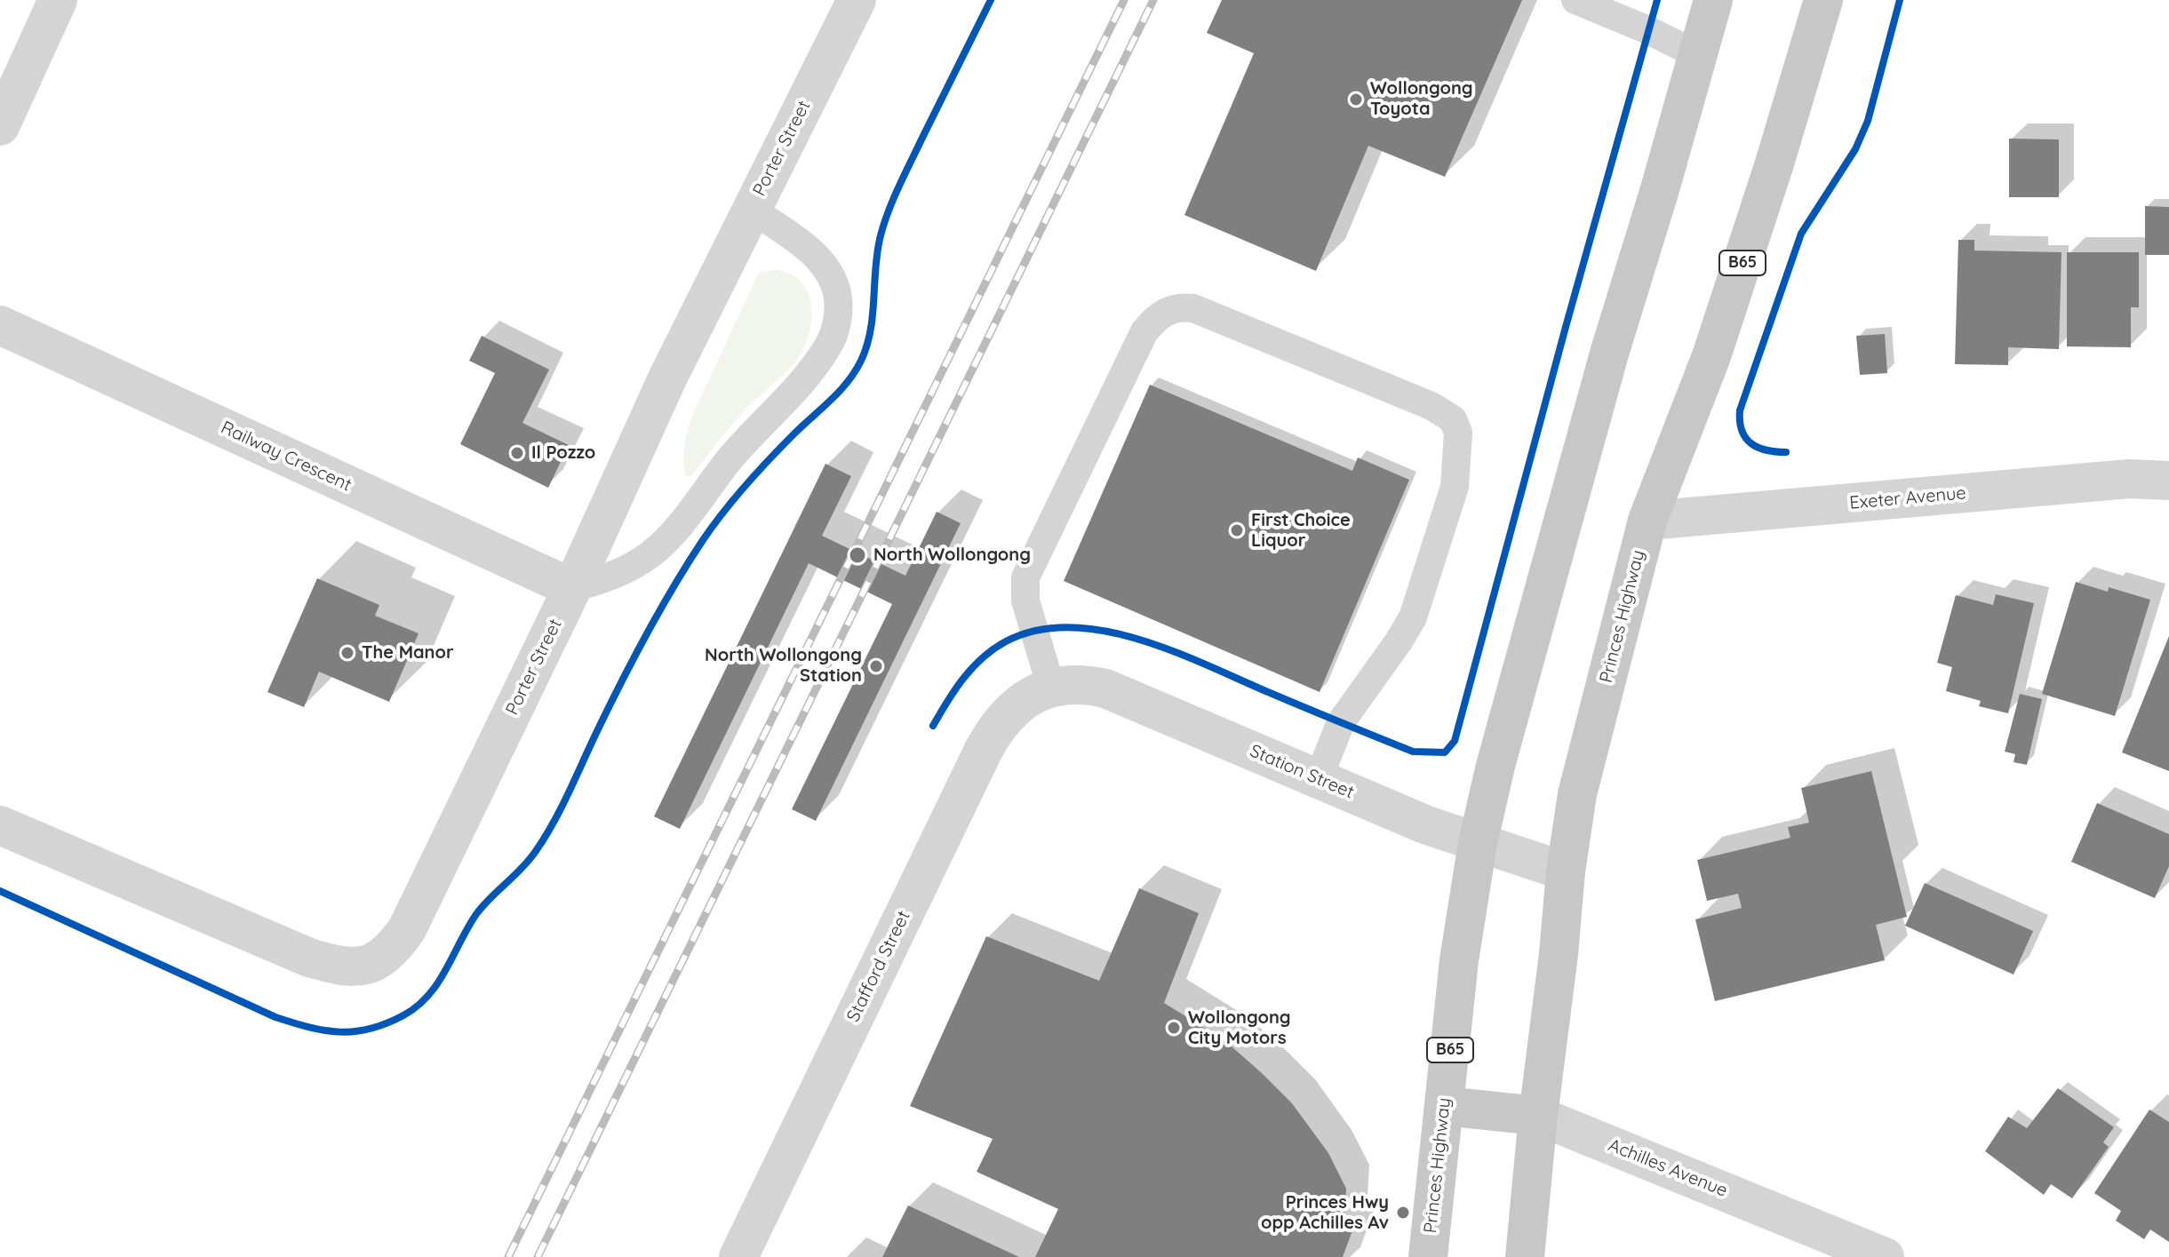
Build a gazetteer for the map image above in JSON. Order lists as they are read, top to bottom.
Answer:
{
  "streets": {
    "main road": ["B65", "Princes Highway", "Achilles Avenue"],
    "street": [
      "Porter Street",
      "Railway Crescent",
      "Exeter Avenue",
      "Station Street",
      "Stafford Street"
    ]
  },
  "crossings": [
    ["Porter Street", "Railway Crescent"],
    ["Exeter Avenue", "Princes Highway"],
    ["Princes Highway", "Station Street"],
    ["Princes Highway", "Achilles Avenue"],
    ["Station Street", "Stafford Street"]
  ],
  "places": [
    "Wollongong Toyota",
    "Il Pozzo",
    "First Choice Liquor",
    "North Wollongong",
    "The Manor",
    "North Wollongong Station",
    "Wollongong City Motors",
    "Princes Hwy opp Achilles Av"
  ]
}
